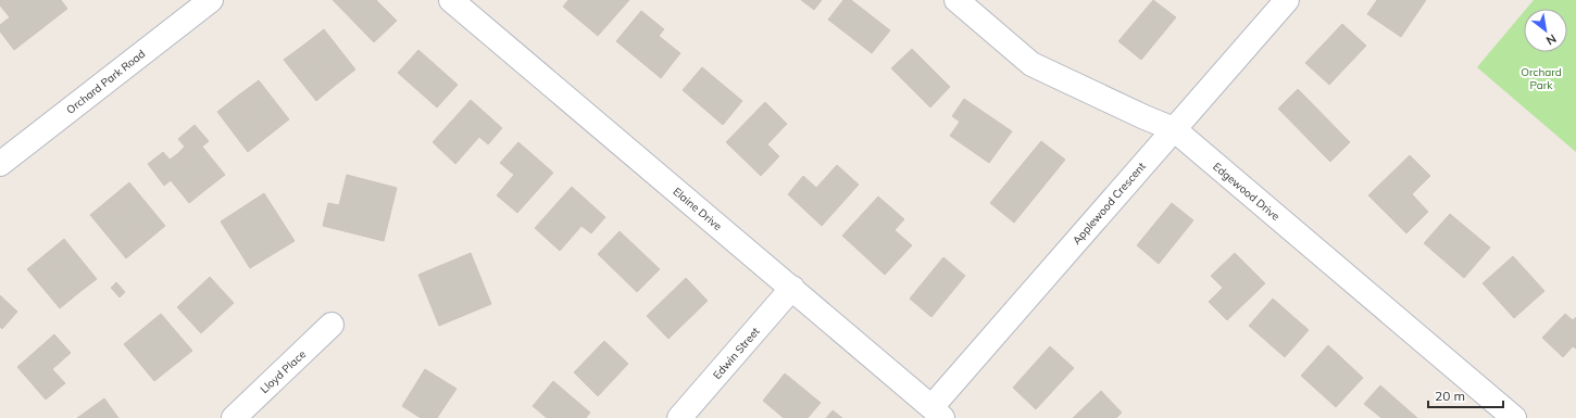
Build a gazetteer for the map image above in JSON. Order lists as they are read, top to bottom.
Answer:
{
  "streets": {
    "street": [
      "Orchard Park Road",
      "Edgewood Drive",
      "Applewood Crescent",
      "Elaine Drive",
      "Edwin Street",
      "Lloyd Place"
    ]
  },
  "crossings": [
    ["Edgewood Drive", "Applewood Crescent"],
    ["Applewood Crescent", "Elaine Drive"],
    ["Elaine Drive", "Edwin Street"]
  ],
  "parks": ["Orchard Park"],
  "scale_bar": "20 m",
  "north": "bottom right"
}
